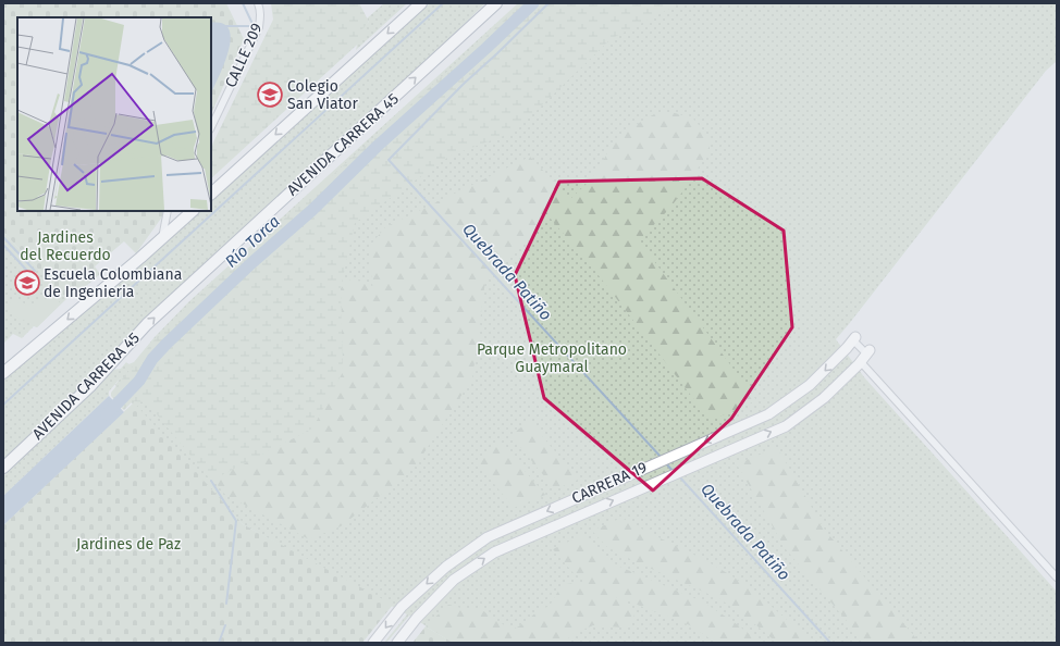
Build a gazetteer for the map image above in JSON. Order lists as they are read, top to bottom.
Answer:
{
  "streets": {
    "highway": ["AVENIDA CARRERA 45"],
    "main road": ["CARRERA 19"],
    "street": ["CALLE 209"]
  },
  "water": ["Río Torca", "Quebrada Patiño"],
  "parks": ["Jardines del Recuerdo", "Parque Metropolitano Guaymaral", "Jardines de Paz"],
  "places": {
    "school or university": ["Colegio San Viator", "Escuela Colombiana de Ingenieria"]
  }
}
